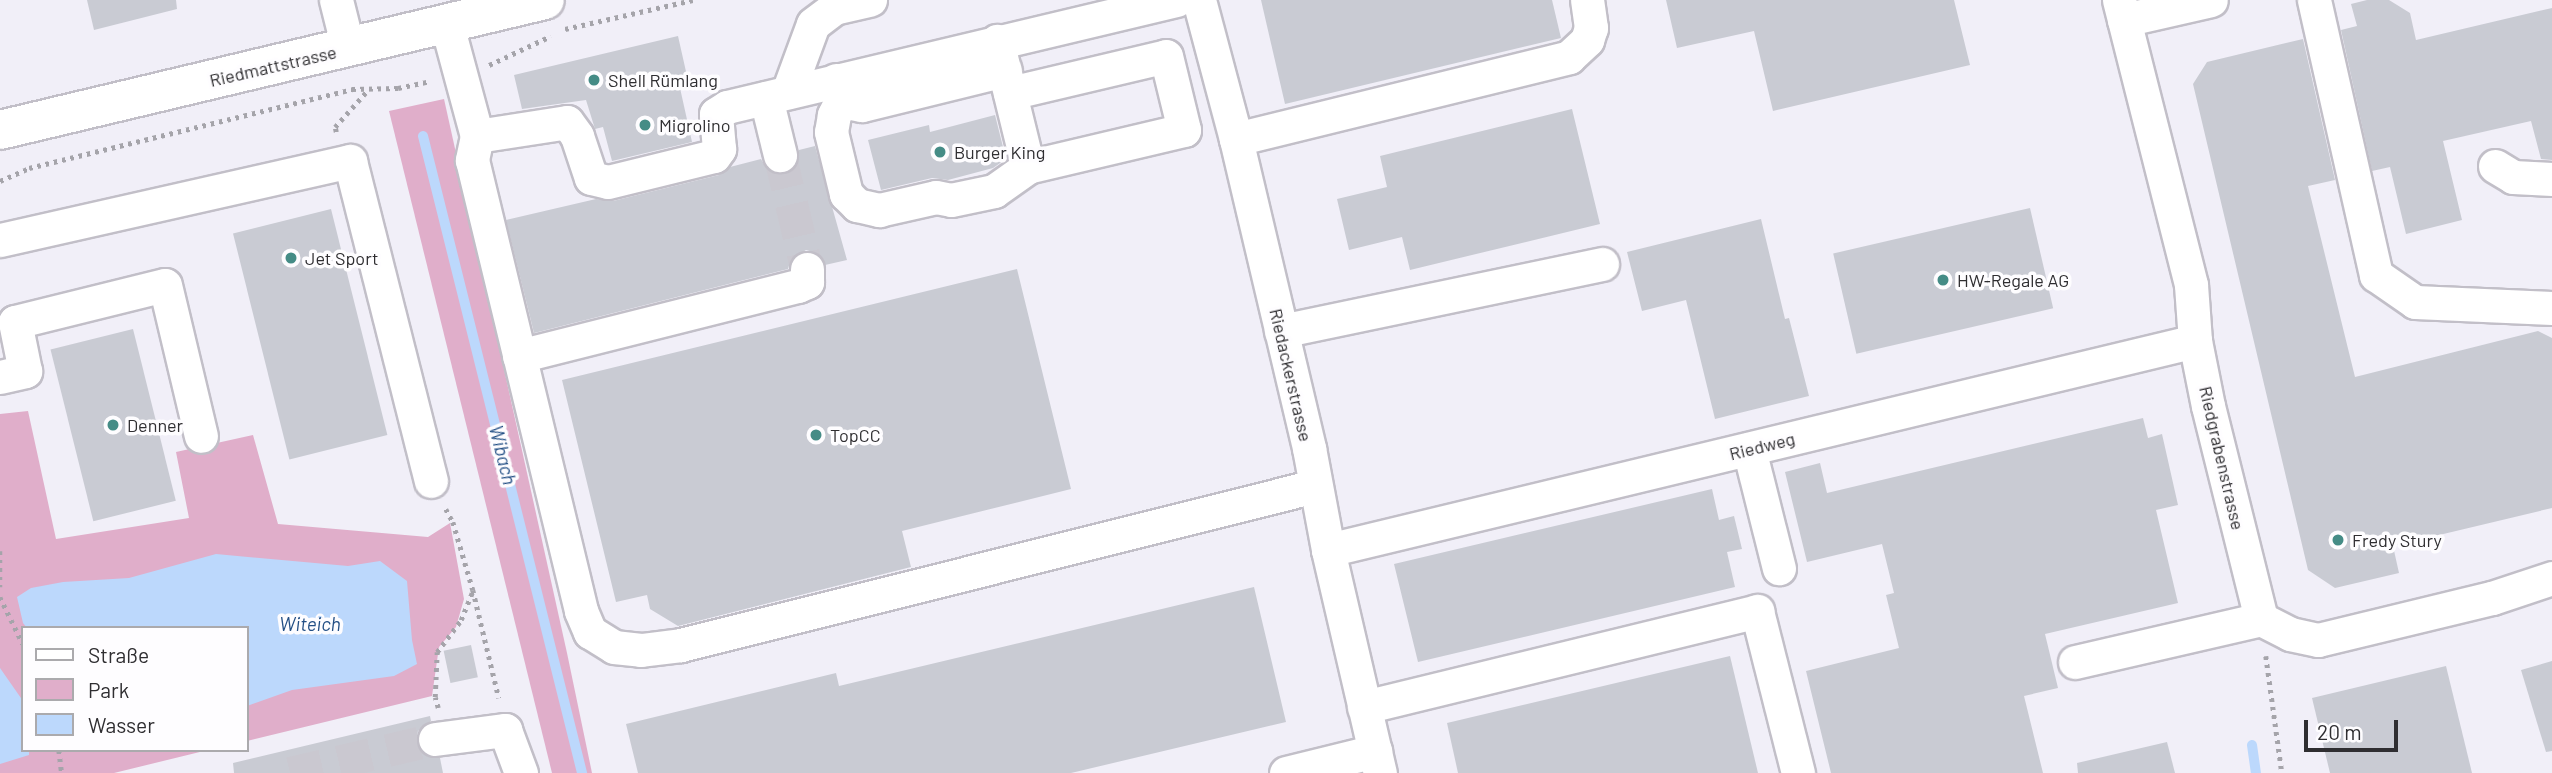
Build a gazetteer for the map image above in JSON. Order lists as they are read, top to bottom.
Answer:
{
  "streets": {
    "main road": ["Riedmattstrasse"],
    "street": ["Riedackerstrasse", "Riedweg", "Riedgrabenstrasse"]
  },
  "crossings": [
    ["Riedackerstrasse", "Riedweg"],
    ["Riedweg", "Riedgrabenstrasse"]
  ],
  "water": ["Wibach", "Witeich"],
  "places": [
    "Shell Rümlang",
    "Migrolino",
    "Burger King",
    "Jet Sport",
    "HW-Regale AG",
    "Denner",
    "TopCC",
    "Fredy Stury"
  ],
  "legend": ["Straße", "Park", "Wasser"],
  "scale_bar": "20 m"
}
